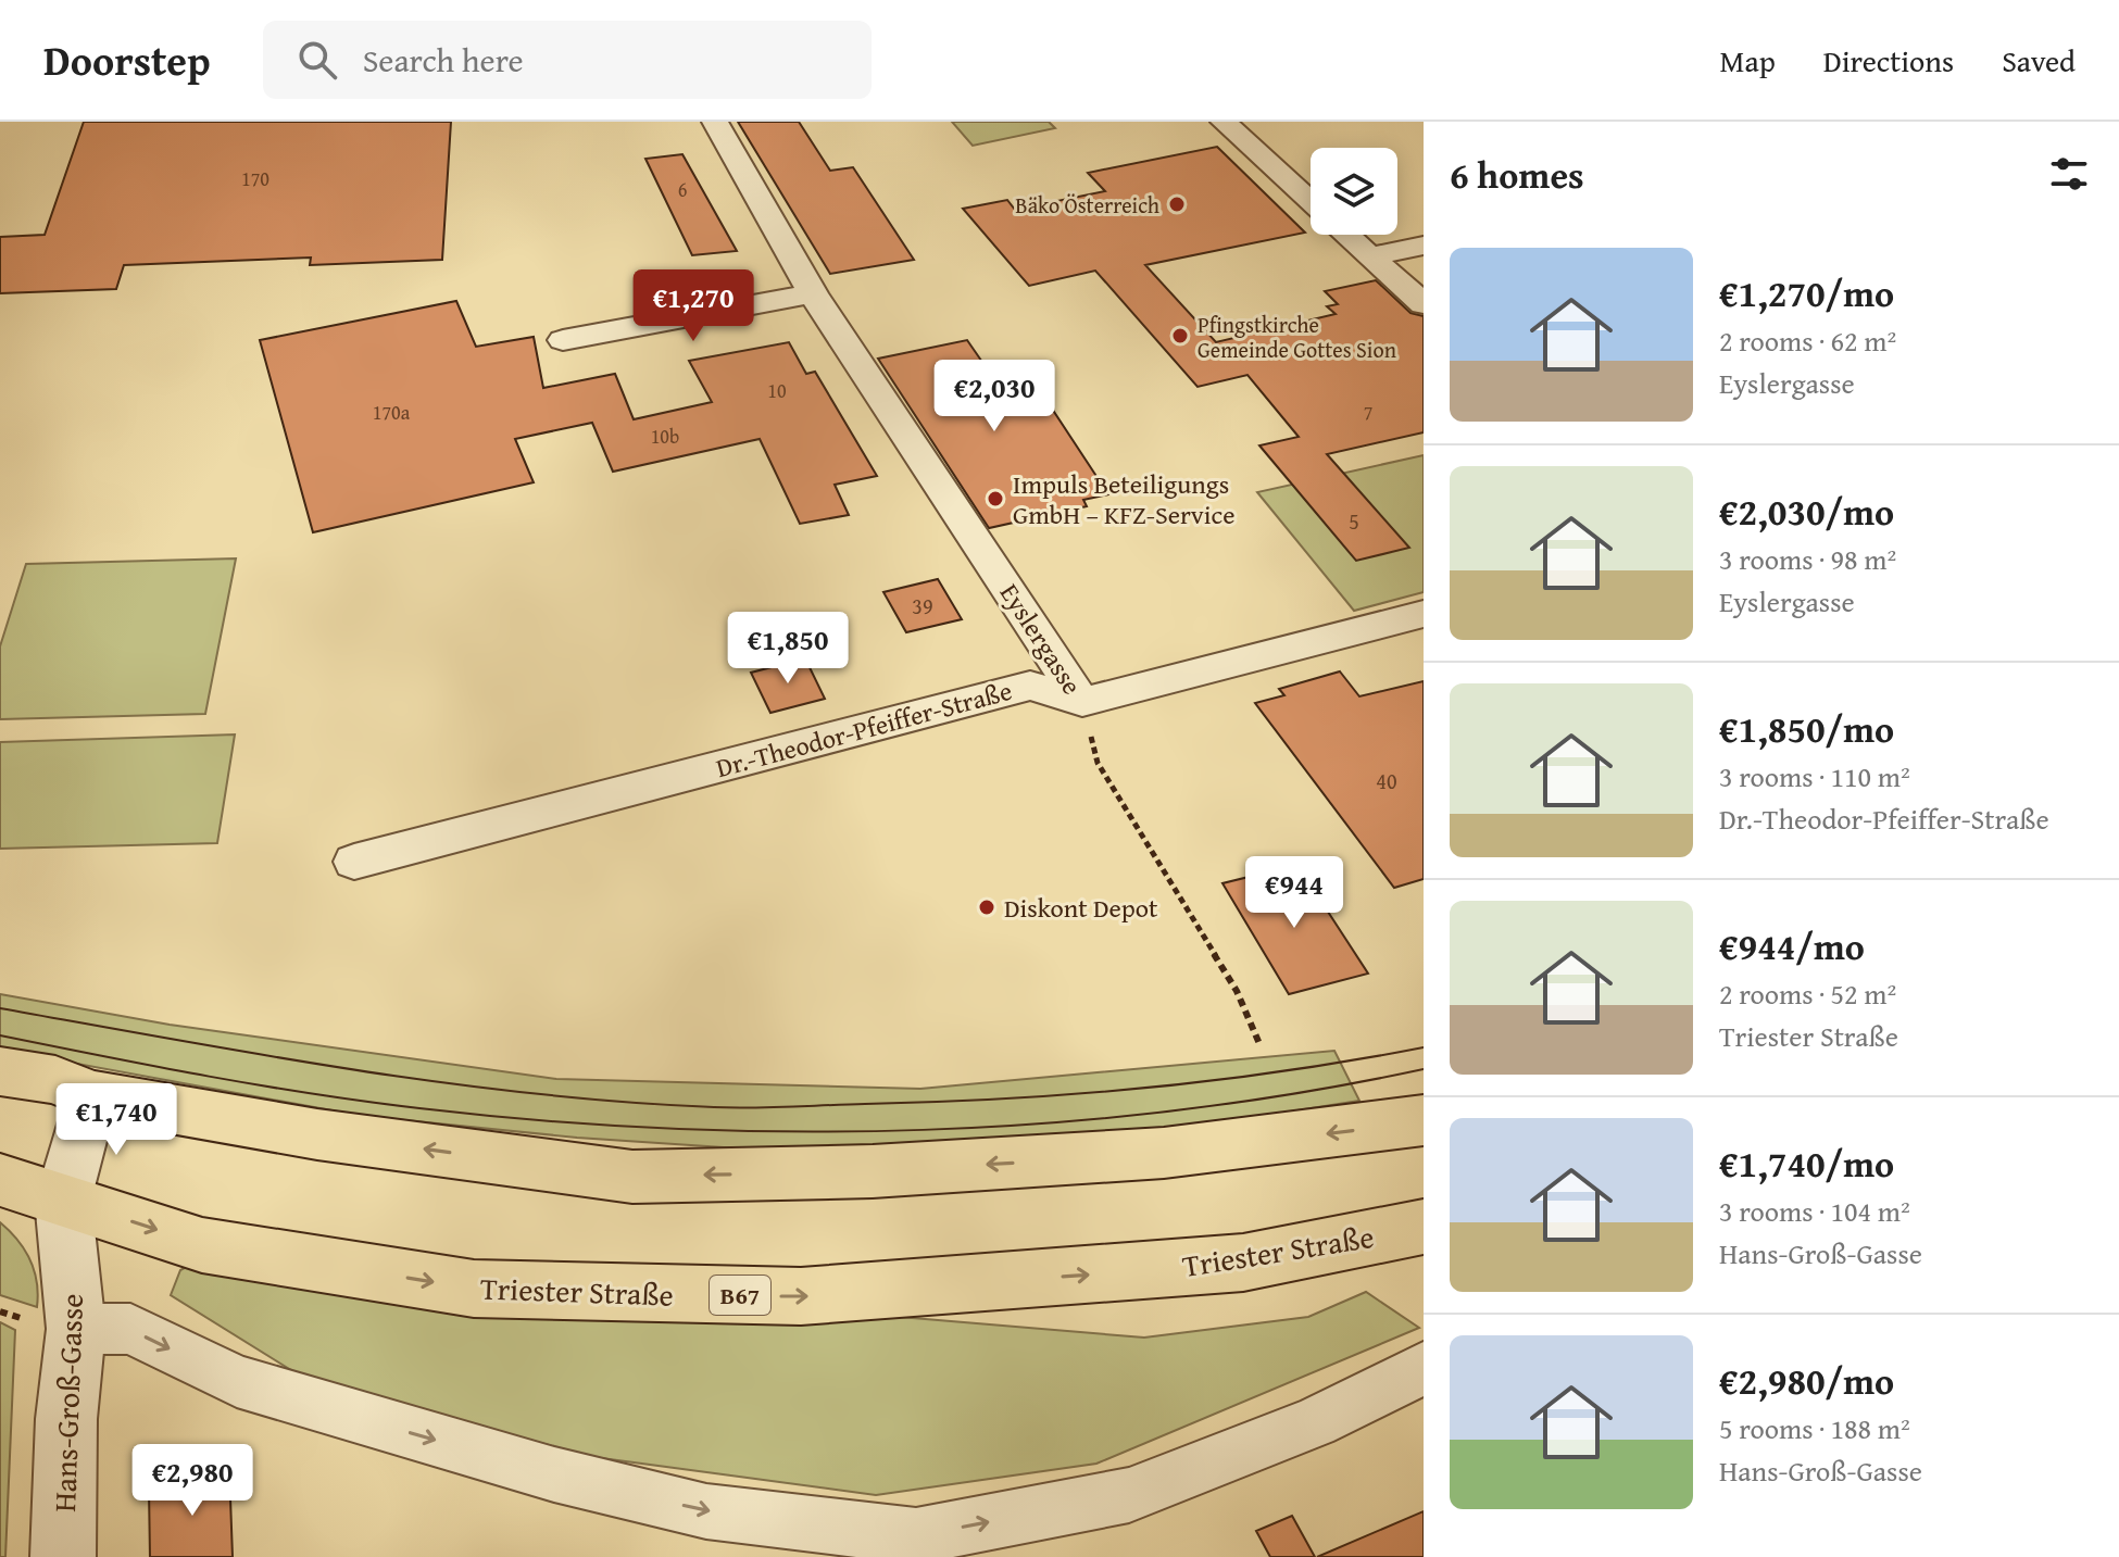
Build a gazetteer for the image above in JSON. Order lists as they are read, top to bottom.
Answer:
{
  "streets": {
    "main road": ["Triester Straße", "B67"],
    "street": ["Eyslergasse", "Dr.-Theodor-Pfeiffer-Straße", "Hans-Groß-Gasse"]
  },
  "crossings": [
    ["Eyslergasse", "Dr.-Theodor-Pfeiffer-Straße"],
    ["Triester Straße", "Hans-Groß-Gasse"]
  ],
  "places": [
    "Bäko Österreich",
    "Pfingstkirche Gemeinde Gottes Sion",
    "Impuls Beteiligungs GmbH – KFZ-Service",
    "Diskont Depot"
  ],
  "house_numbers": [
    "170",
    "6",
    "10",
    "170a",
    "7",
    "10b",
    "5",
    "39",
    "40"
  ],
  "page": {
    "header": "Doorstep",
    "search": "Search here",
    "nav": ["Map", "Directions", "Saved"],
    "heading": "6 homes",
    "list": [
      {
        "name": "€1,270/mo",
        "note": "2 rooms · 62 m² · Eyslergasse"
      },
      {
        "name": "€2,030/mo",
        "note": "3 rooms · 98 m² · Eyslergasse"
      },
      {
        "name": "€1,850/mo",
        "note": "3 rooms · 110 m² · Dr.-Theodor-Pfeiffer-Straße"
      },
      {
        "name": "€944/mo",
        "note": "2 rooms · 52 m² · Triester Straße"
      },
      {
        "name": "€1,740/mo",
        "note": "3 rooms · 104 m² · Hans-Groß-Gasse"
      },
      {
        "name": "€2,980/mo",
        "note": "5 rooms · 188 m² · Hans-Groß-Gasse"
      }
    ],
    "price": [
      "€1,270",
      "€2,030",
      "€1,850",
      "€944",
      "€1,740",
      "€2,980"
    ]
  }
}
